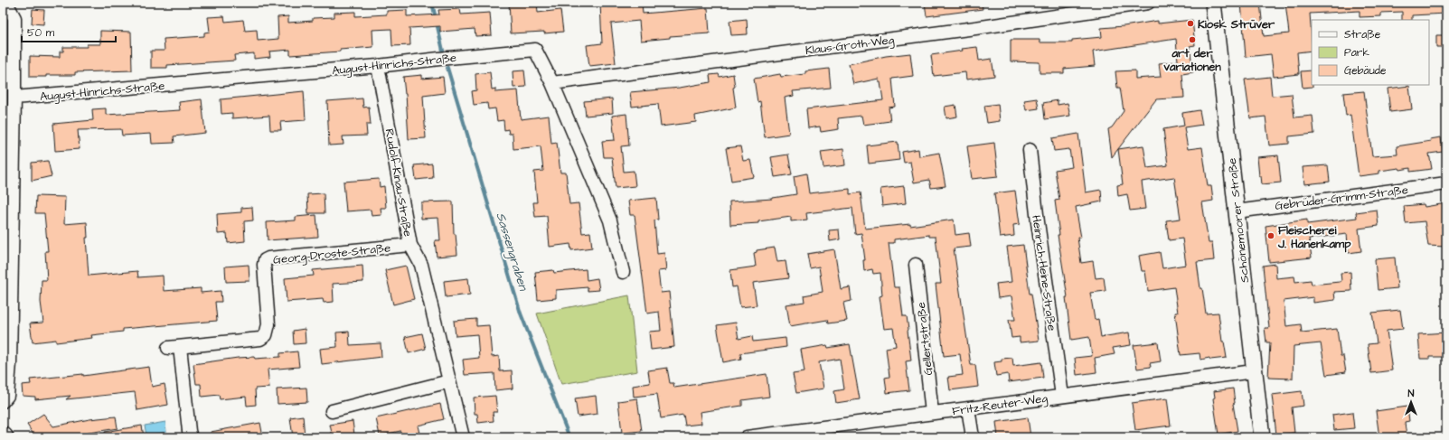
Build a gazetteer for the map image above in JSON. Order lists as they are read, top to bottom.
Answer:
{
  "streets": {
    "street": [
      "Klaus-Groth-Weg",
      "August-Hinrichs-Straße",
      "Rudolf-Kinau-Straße",
      "Gebrüder-Grimm-Straße",
      "Schönemoorer Straße",
      "Georg-Droste-Straße",
      "Heinrich-Heine-Straße",
      "Gellertstraße",
      "Fritz-Reuter-Weg"
    ]
  },
  "crossings": [
    ["Klaus-Groth-Weg", "August-Hinrichs-Straße"],
    ["August-Hinrichs-Straße", "Rudolf-Kinau-Straße"],
    ["Rudolf-Kinau-Straße", "Georg-Droste-Straße"],
    ["Gebrüder-Grimm-Straße", "Schönemoorer Straße"],
    ["Schönemoorer Straße", "Fritz-Reuter-Weg"],
    ["Heinrich-Heine-Straße", "Fritz-Reuter-Weg"],
    ["Gellertstraße", "Fritz-Reuter-Weg"]
  ],
  "water": ["Sassengraben"],
  "places": ["Kiosk Strüver", "art der variationen", "Fleischerei J. Hanenkamp"],
  "legend": ["Straße", "Park", "Gebäude"],
  "scale_bar": "50 m",
  "north": "top"
}
